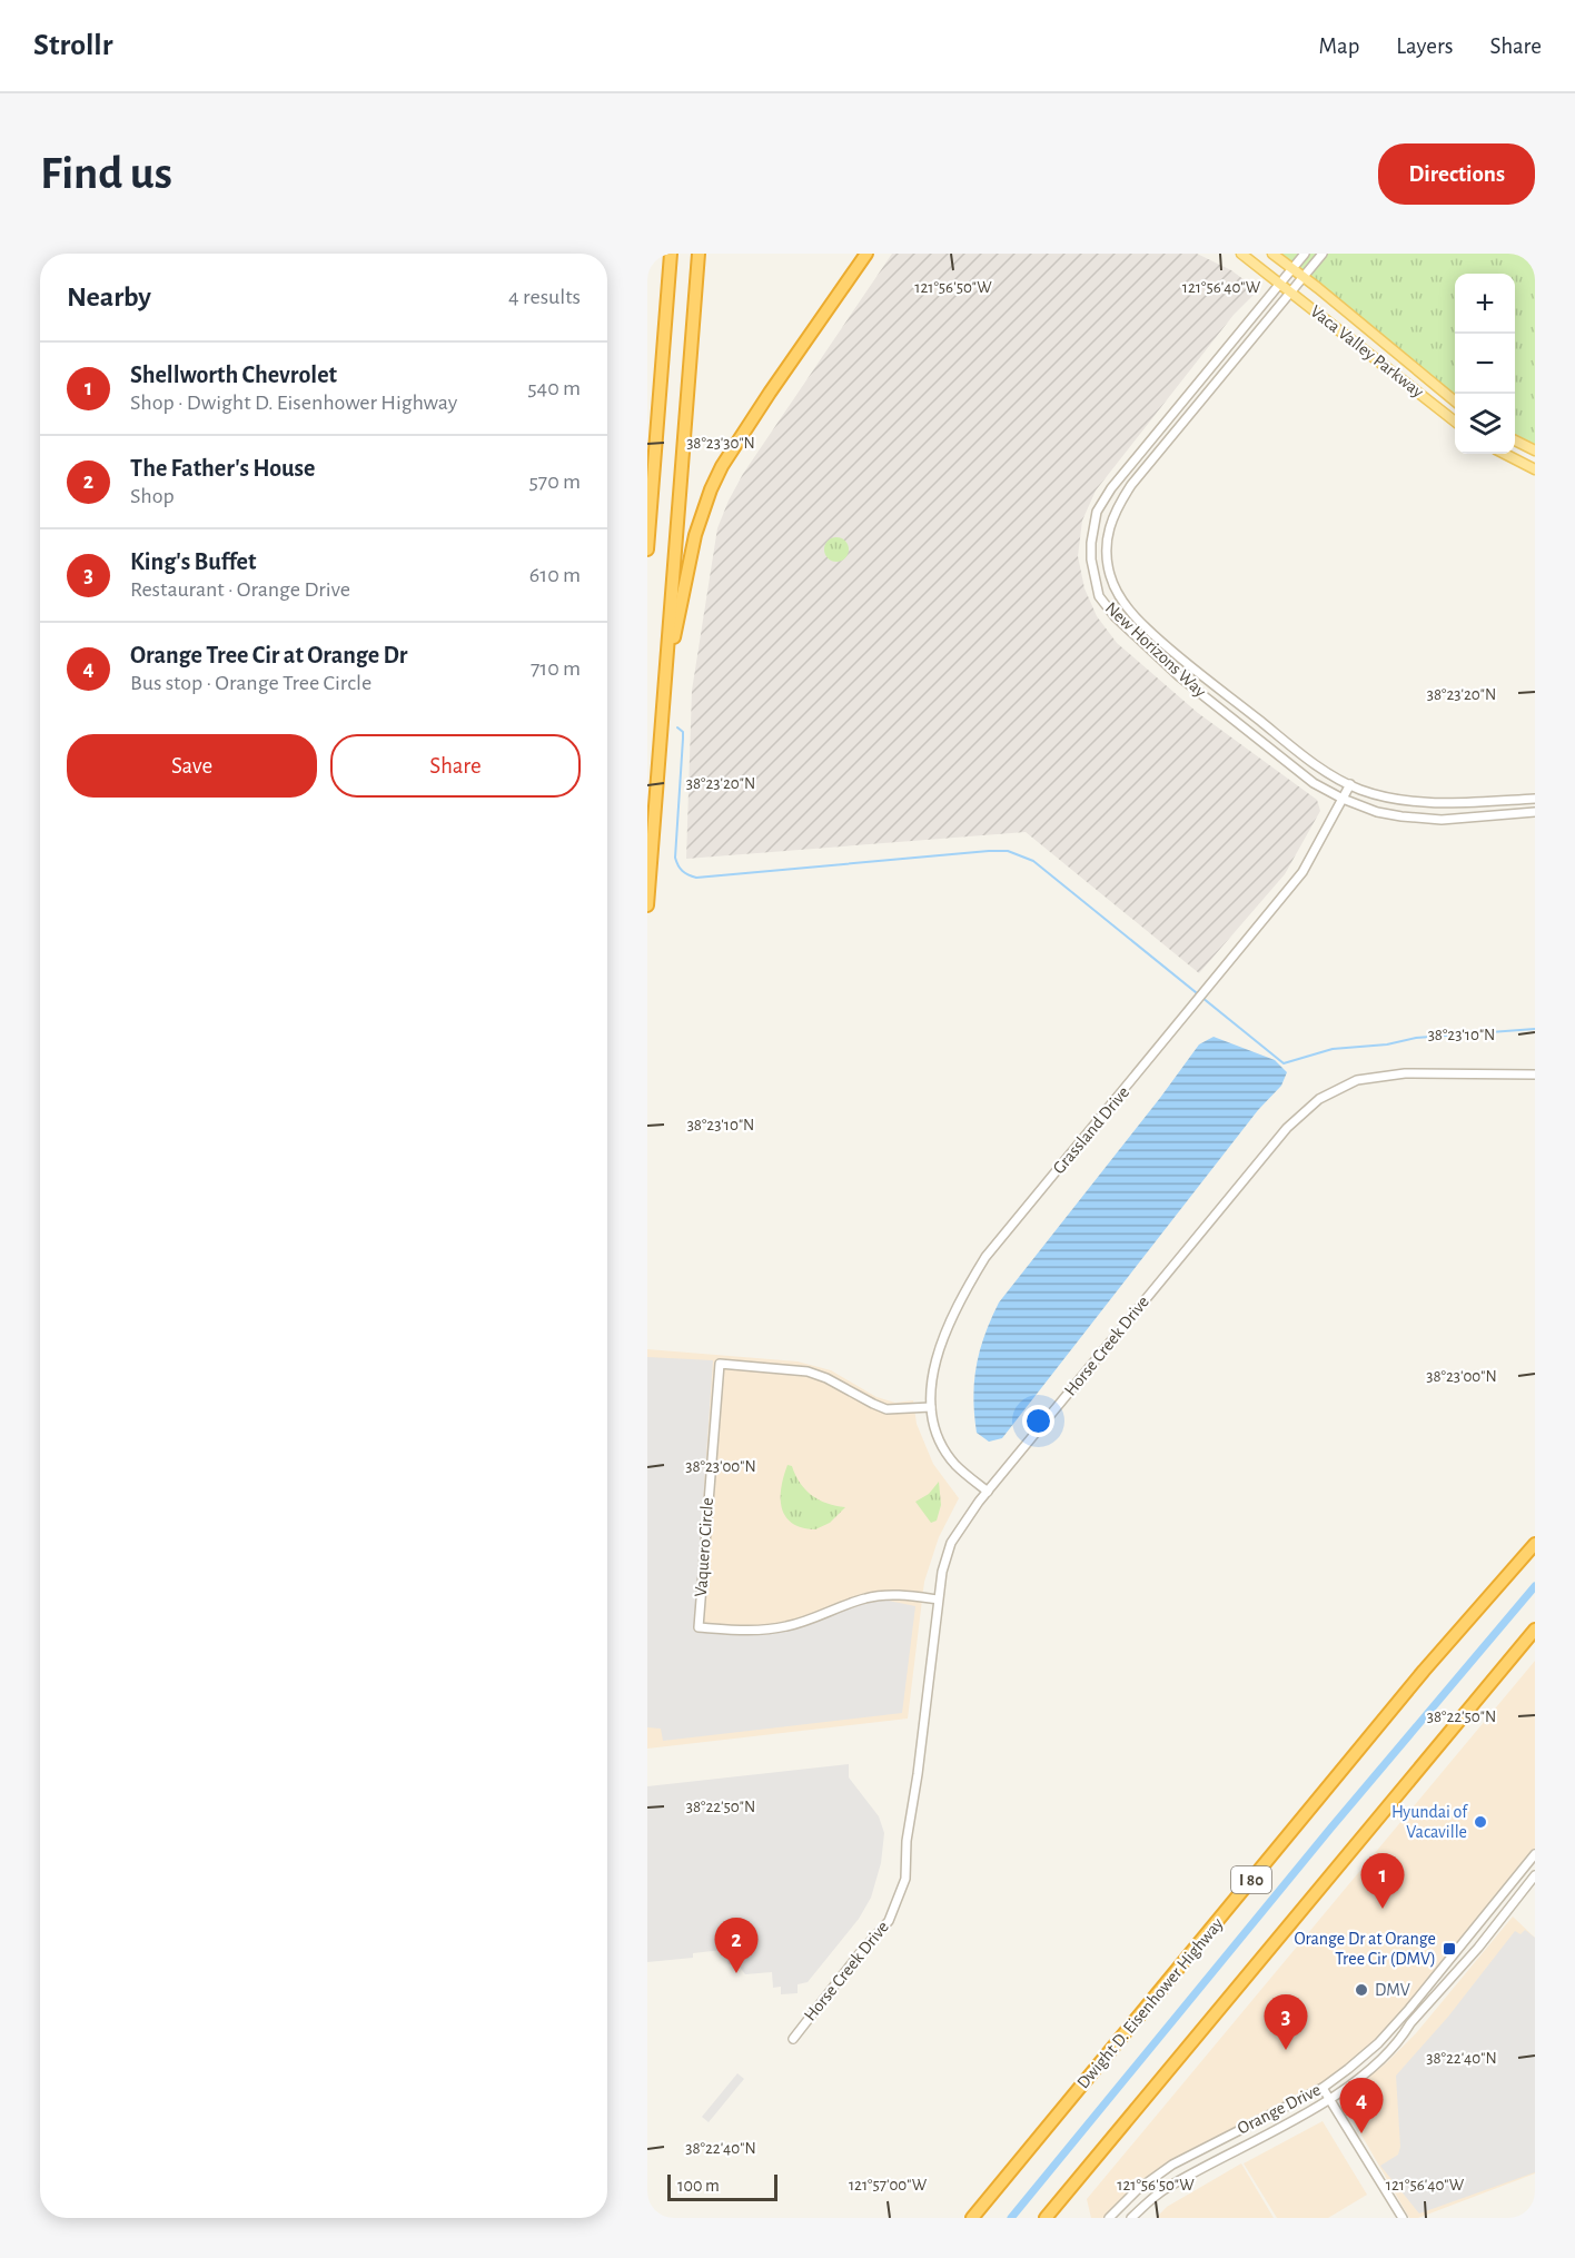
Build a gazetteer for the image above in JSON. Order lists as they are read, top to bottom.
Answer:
{
  "streets": {
    "highway": ["I 80", "Dwight D. Eisenhower Highway"],
    "main road": ["Vaca Valley Parkway"],
    "street": [
      "New Horizons Way",
      "Grassland Drive",
      "Horse Creek Drive",
      "Vaquero Circle",
      "Orange Drive"
    ]
  },
  "crossings": [
    ["Vaca Valley Parkway", "New Horizons Way"],
    ["New Horizons Way", "Grassland Drive"],
    ["Grassland Drive", "Horse Creek Drive"],
    ["Grassland Drive", "Vaquero Circle"],
    ["Horse Creek Drive", "Vaquero Circle"]
  ],
  "places": {
    "other": ["Hyundai of Vacaville", "DMV"],
    "transit": ["Orange Dr at Orange Tree Cir (DMV)"]
  },
  "scale_bar": "100 m",
  "page": {
    "header": "Strollr",
    "nav": ["Map", "Layers", "Share"],
    "buttons": [
      "Directions",
      ["Save", "Share"]
    ],
    "title": "Find us",
    "heading": ["Nearby", "4 results"],
    "map_buttons": ["+", "−"],
    "list": [
      {
        "mark": "1",
        "name": "Shellworth Chevrolet",
        "note": "Shop · Dwight D. Eisenhower Highway",
        "value": "540 m"
      },
      {
        "mark": "2",
        "name": "The Father's House",
        "note": "Shop",
        "value": "570 m"
      },
      {
        "mark": "3",
        "name": "King's Buffet",
        "note": "Restaurant · Orange Drive",
        "value": "610 m"
      },
      {
        "mark": "4",
        "name": "Orange Tree Cir at Orange Dr",
        "note": "Bus stop · Orange Tree Circle",
        "value": "710 m"
      }
    ],
    "pins": [
      "1",
      "2",
      "3",
      "4"
    ],
    "scale": "100 m"
  },
  "coordinates": [
    "121°56'50\"W",
    "121°56'40\"W",
    "38°23'30\"N",
    "38°23'20\"N",
    "38°23'10\"N",
    "38°23'00\"N",
    "38°22'50\"N",
    "38°22'40\"N",
    "121°57'00\"W"
  ]
}
